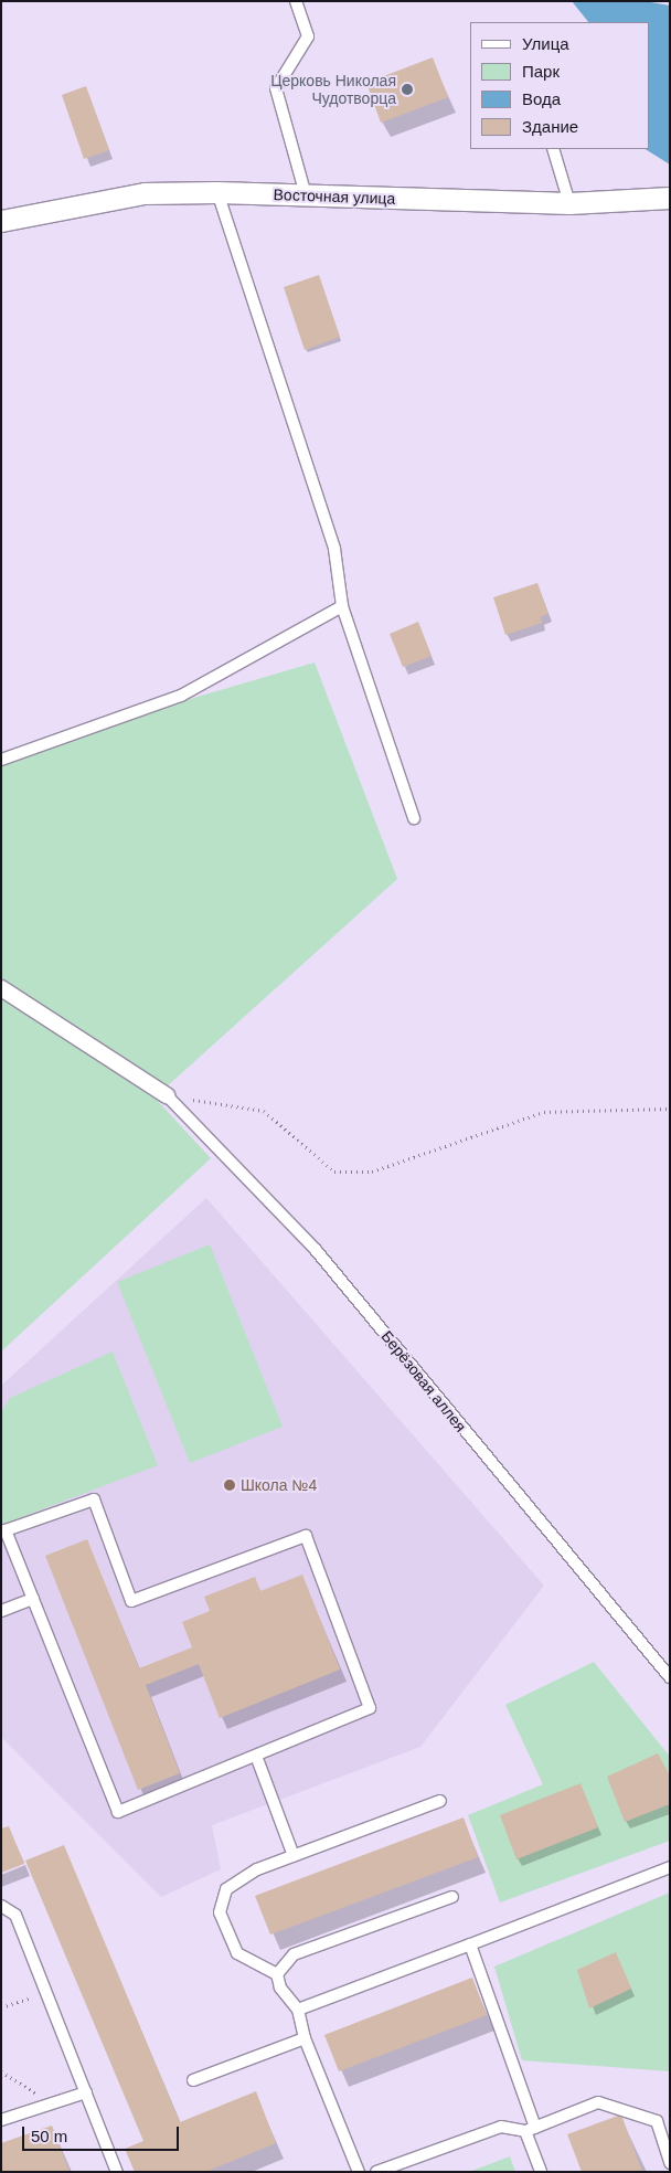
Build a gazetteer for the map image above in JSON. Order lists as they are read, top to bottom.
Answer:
{
  "streets": {
    "street": ["Восточная улица"],
    "lane": ["Берёзовая аллея"]
  },
  "places": ["Церковь Николая Чудотворца", "Школа №4"],
  "legend": [
    "Улица",
    "Парк",
    "Вода",
    "Здание"
  ],
  "scale_bar": "50 m"
}
